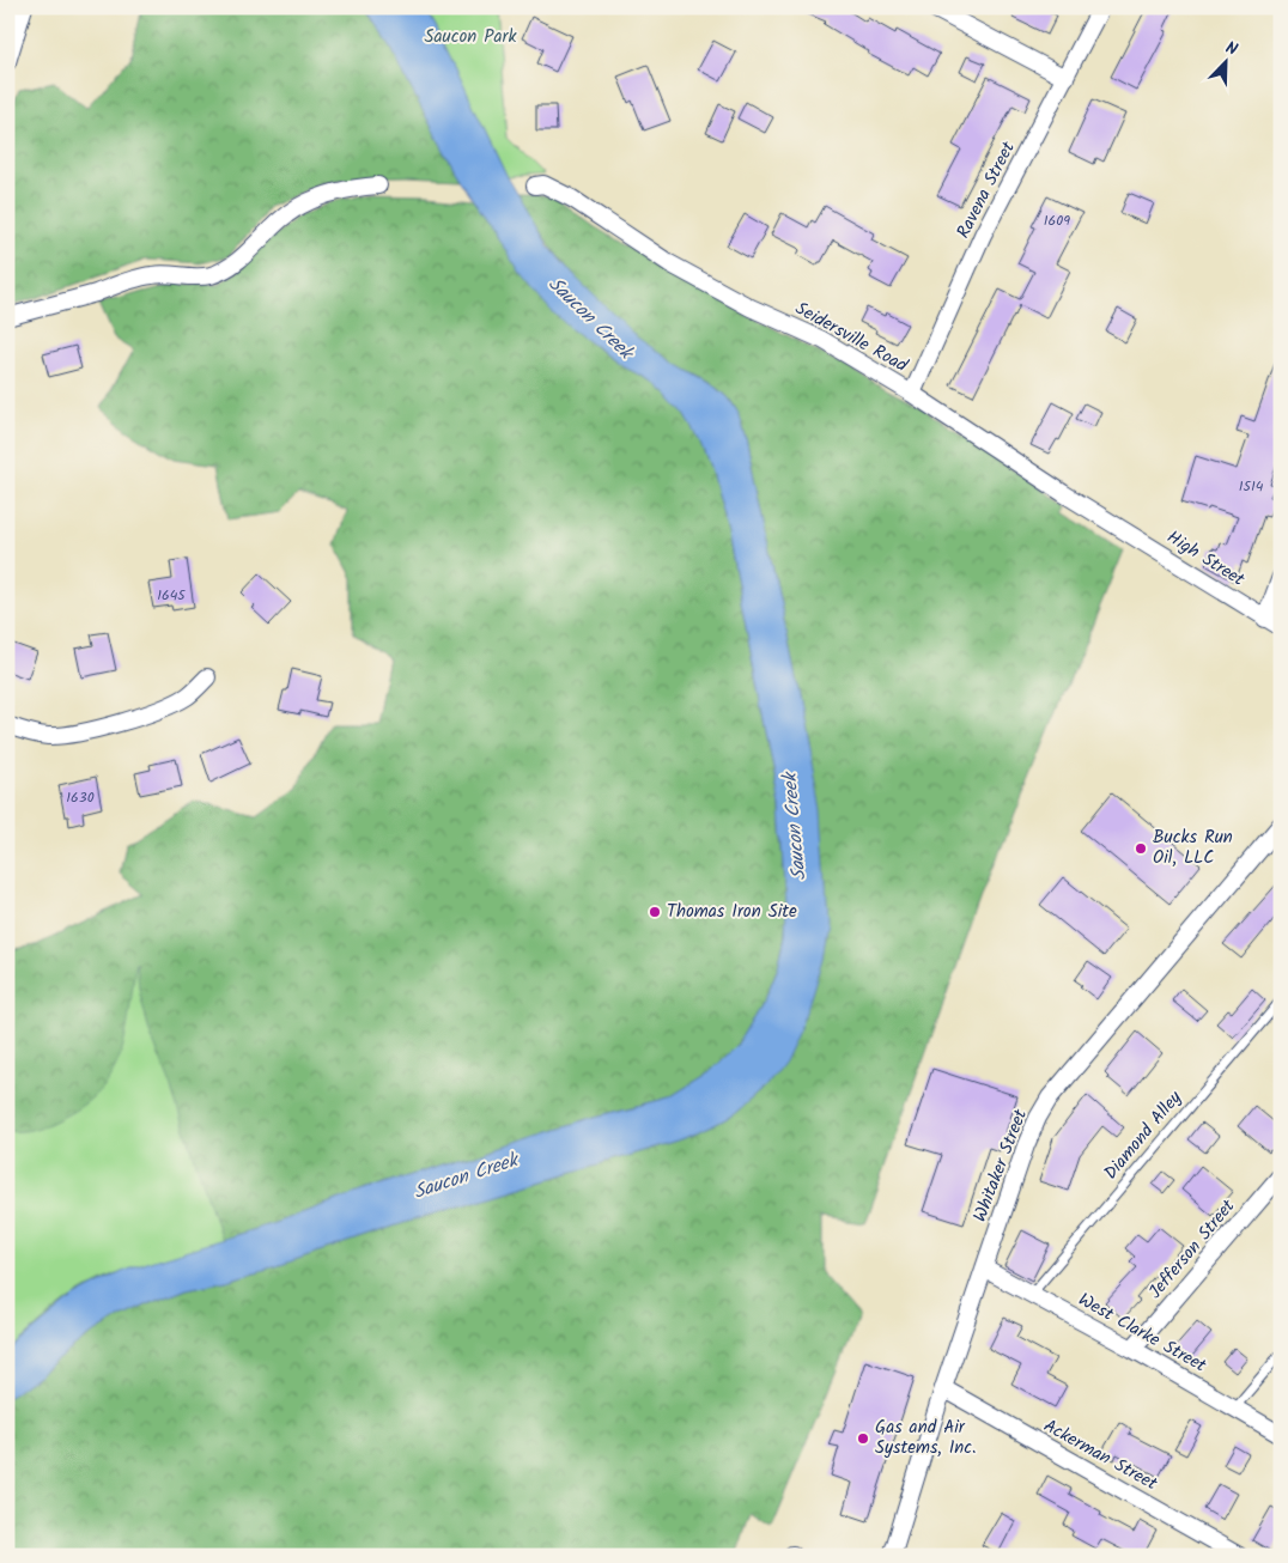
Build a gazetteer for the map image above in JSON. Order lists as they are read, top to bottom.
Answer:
{
  "streets": {
    "street": [
      "Ravena Street",
      "Seidersville Road",
      "High Street",
      "Whitaker Street",
      "Jefferson Street",
      "West Clarke Street",
      "Ackerman Street"
    ],
    "lane": ["Diamond Alley"]
  },
  "crossings": [
    ["Ravena Street", "Seidersville Road"],
    ["Seidersville Road", "High Street"],
    ["Diamond Alley", "West Clarke Street"],
    ["Whitaker Street", "West Clarke Street"],
    ["Whitaker Street", "Ackerman Street"],
    ["Jefferson Street", "West Clarke Street"]
  ],
  "water": ["Saucon Creek"],
  "parks": ["Saucon Park"],
  "places": ["Bucks Run Oil, LLC", "Thomas Iron Site", "Gas and Air Systems, Inc."],
  "house_numbers": [
    "1609",
    "1514",
    "1645",
    "1630"
  ],
  "north": "top right"
}
